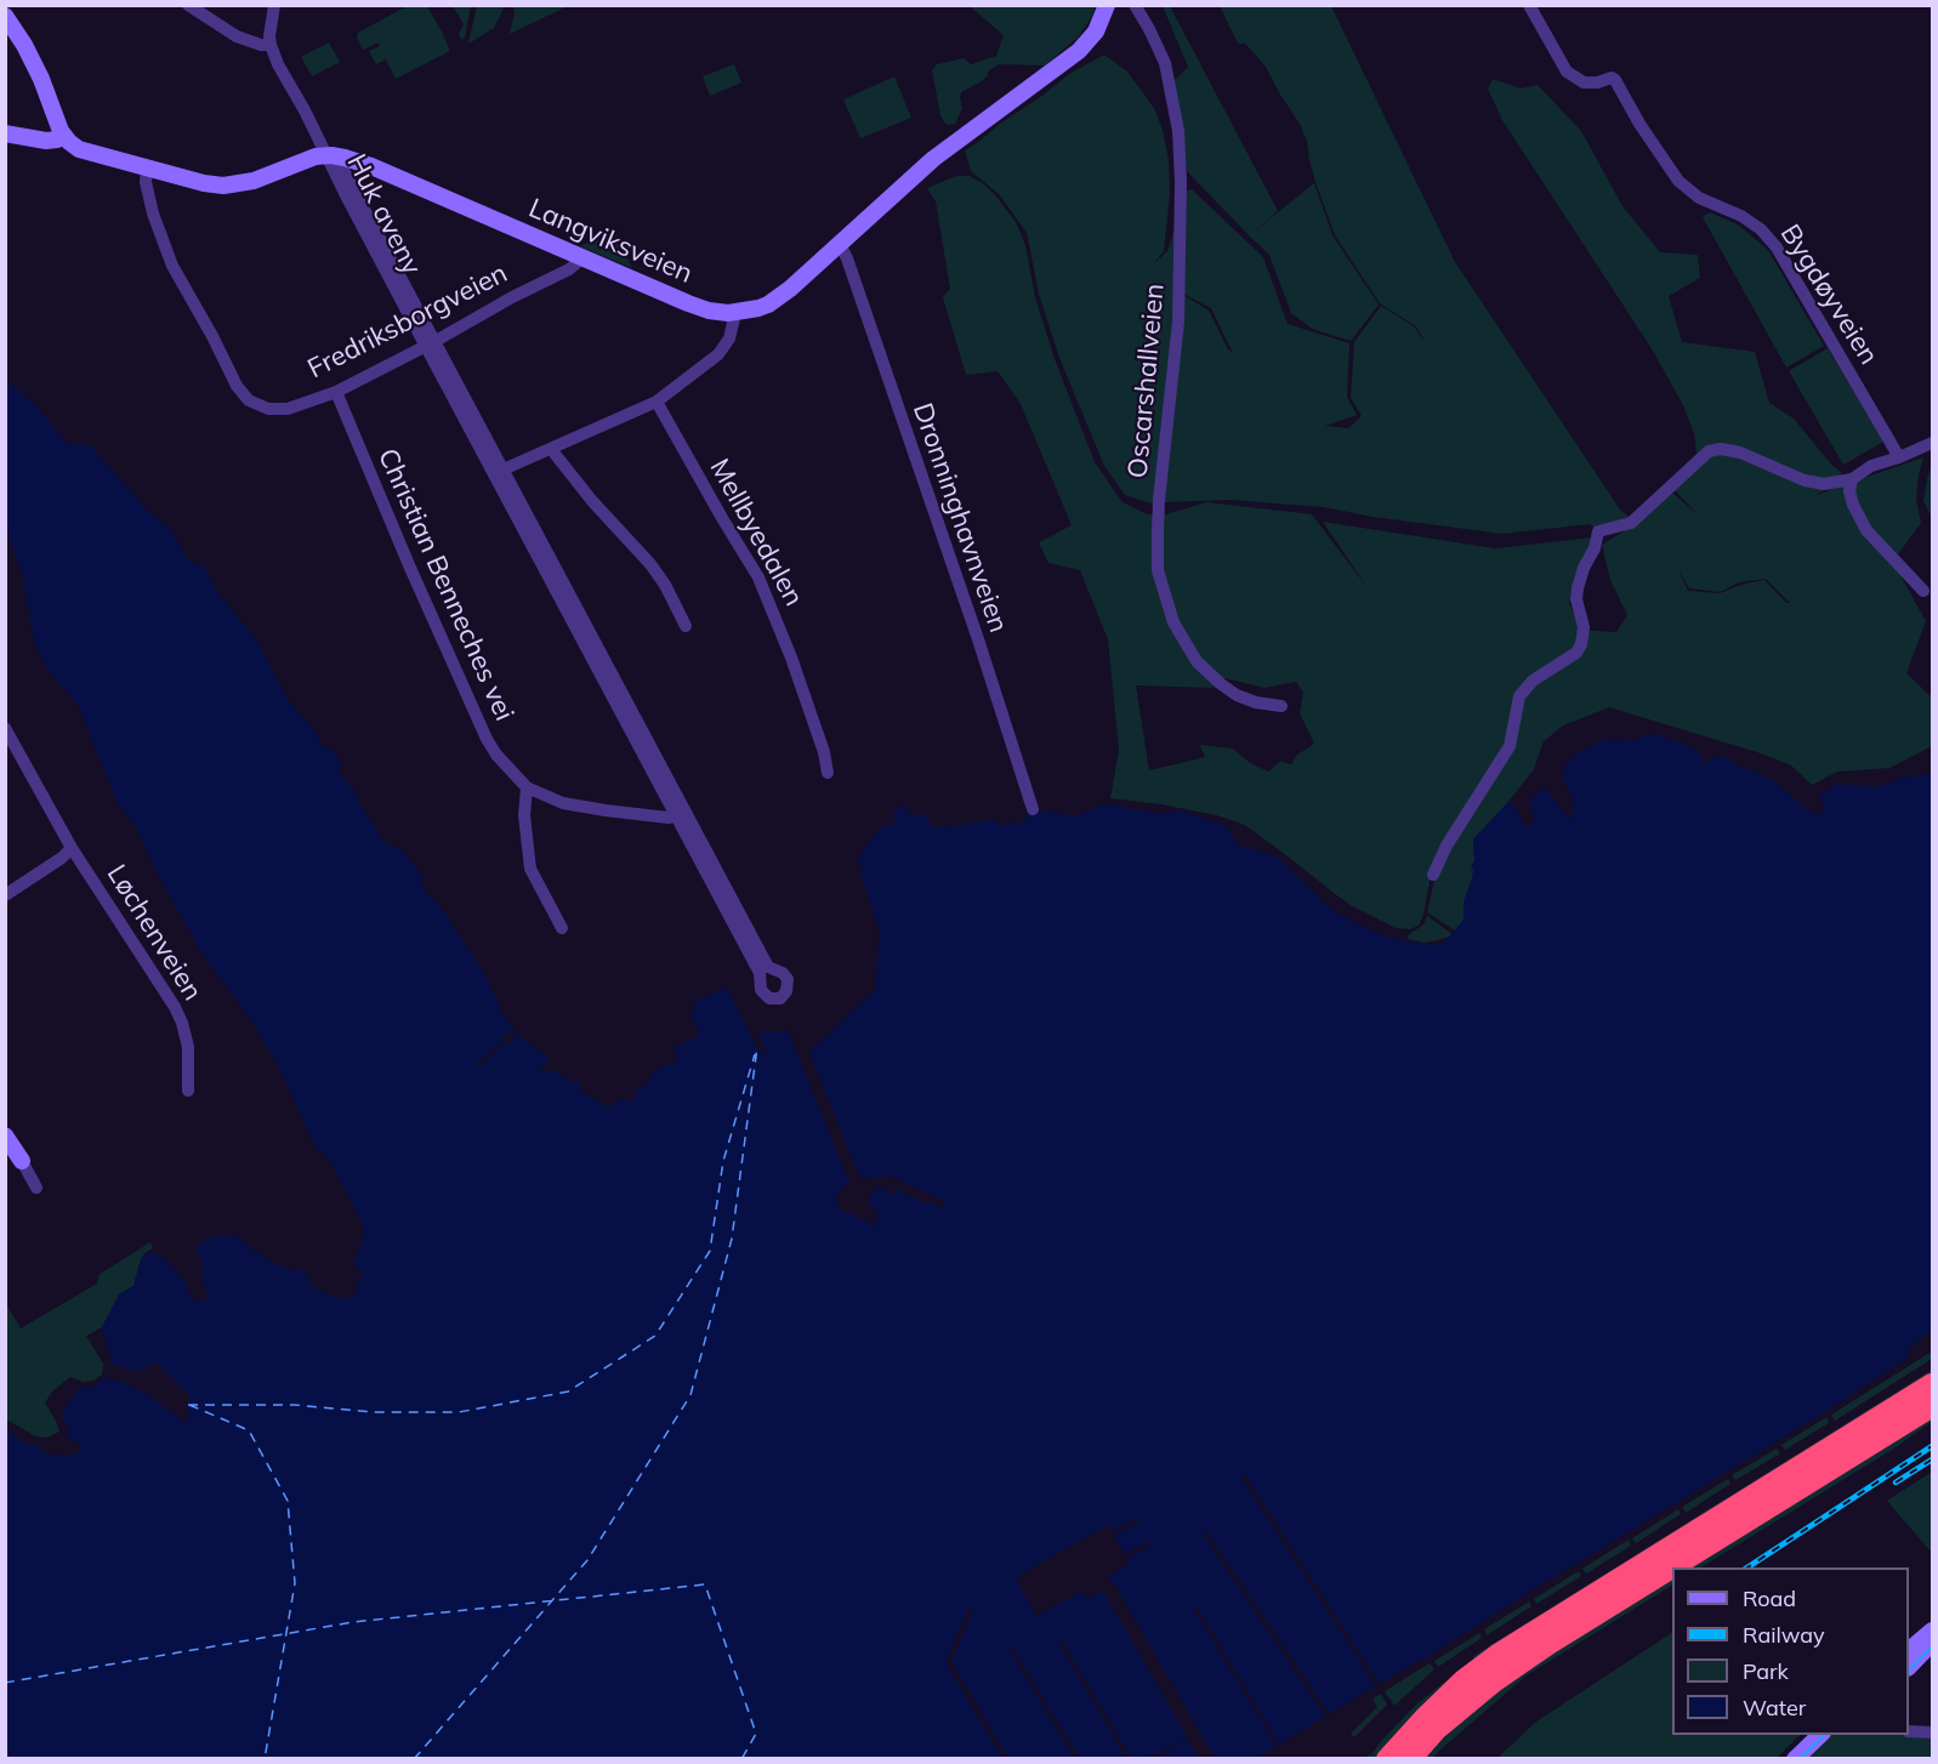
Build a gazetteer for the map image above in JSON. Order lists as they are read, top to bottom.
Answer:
{
  "streets": {
    "street": [
      "Huk aveny",
      "Langviksveien",
      "Bygdøyveien",
      "Fredriksborgveien",
      "Oscarshallveien",
      "Dronninghavnveien",
      "Mellbyedalen",
      "Christian Benneches vei",
      "Løchenveien"
    ]
  },
  "crossings": [
    ["Huk aveny", "Langviksveien"],
    ["Huk aveny", "Fredriksborgveien"],
    ["Huk aveny", "Christian Benneches vei"],
    ["Langviksveien", "Fredriksborgveien"],
    ["Langviksveien", "Dronninghavnveien"],
    ["Fredriksborgveien", "Christian Benneches vei"]
  ],
  "legend": [
    "Road",
    "Railway",
    "Park",
    "Water"
  ]
}
